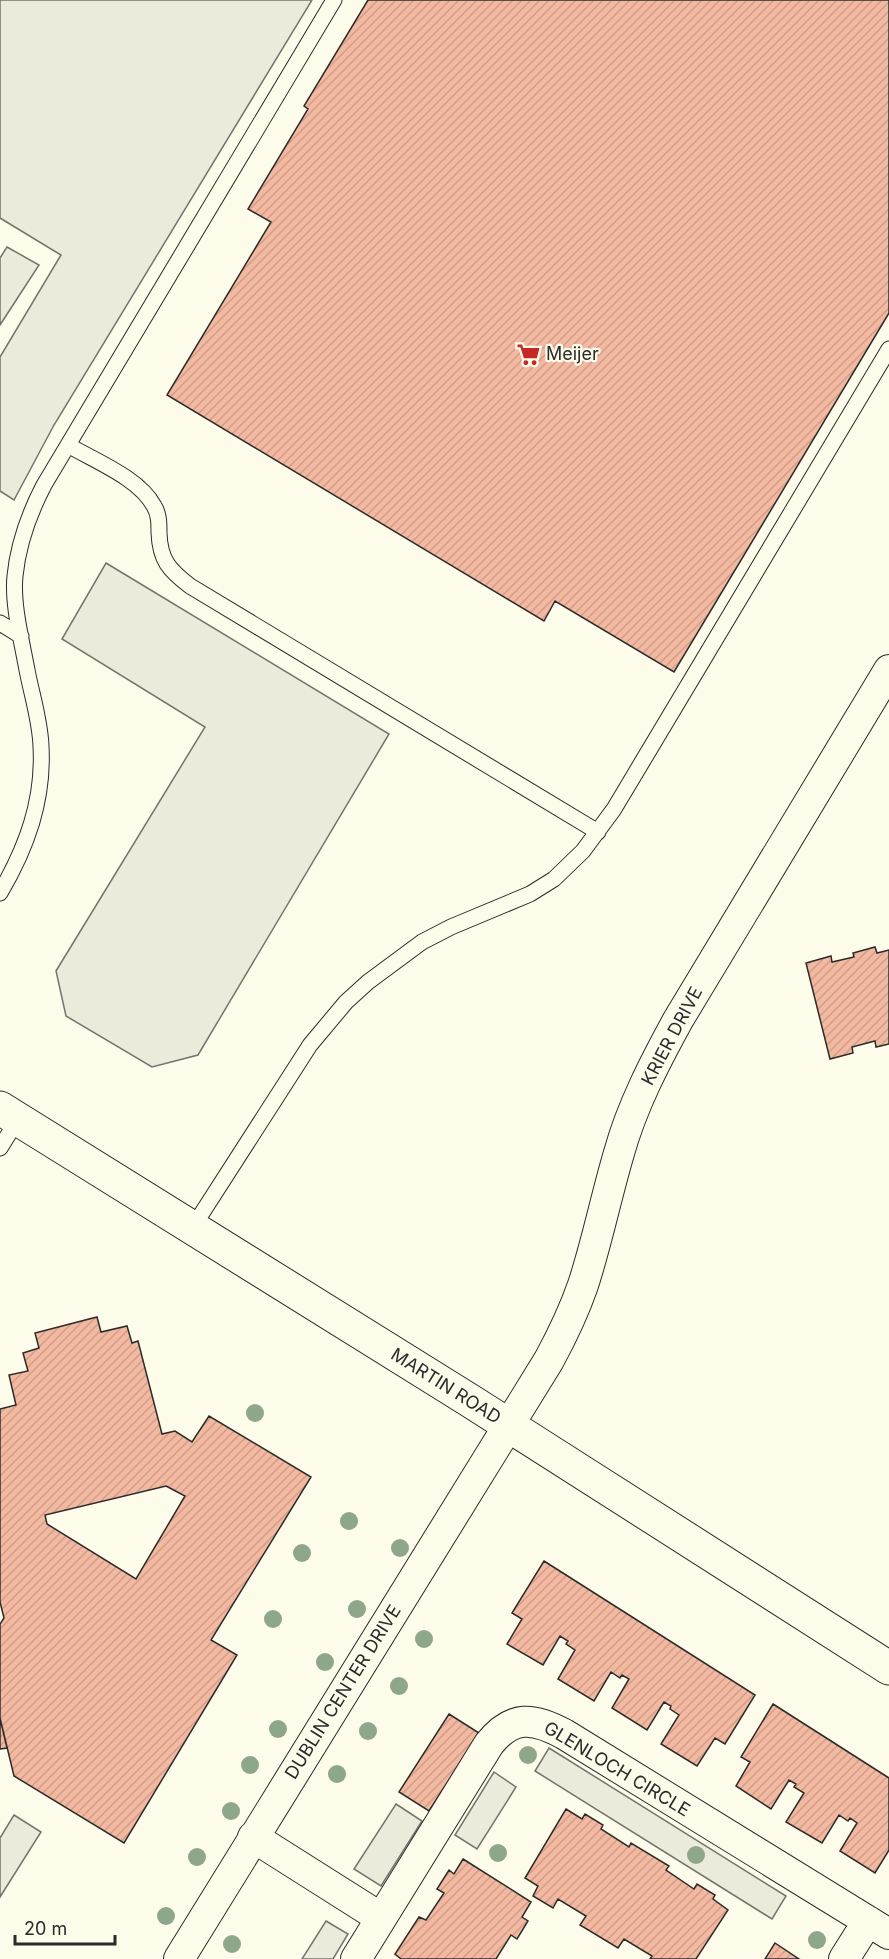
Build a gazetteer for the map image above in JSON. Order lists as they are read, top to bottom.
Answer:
{
  "streets": {
    "street": [
      "KRIER DRIVE",
      "MARTIN ROAD",
      "DUBLIN CENTER DRIVE",
      "GLENLOCH CIRCLE"
    ]
  },
  "crossings": [
    ["KRIER DRIVE", "MARTIN ROAD"],
    ["KRIER DRIVE", "DUBLIN CENTER DRIVE"],
    ["MARTIN ROAD", "DUBLIN CENTER DRIVE"]
  ],
  "places": {
    "supermarket": ["Meijer"]
  },
  "scale_bar": "20 m"
}
